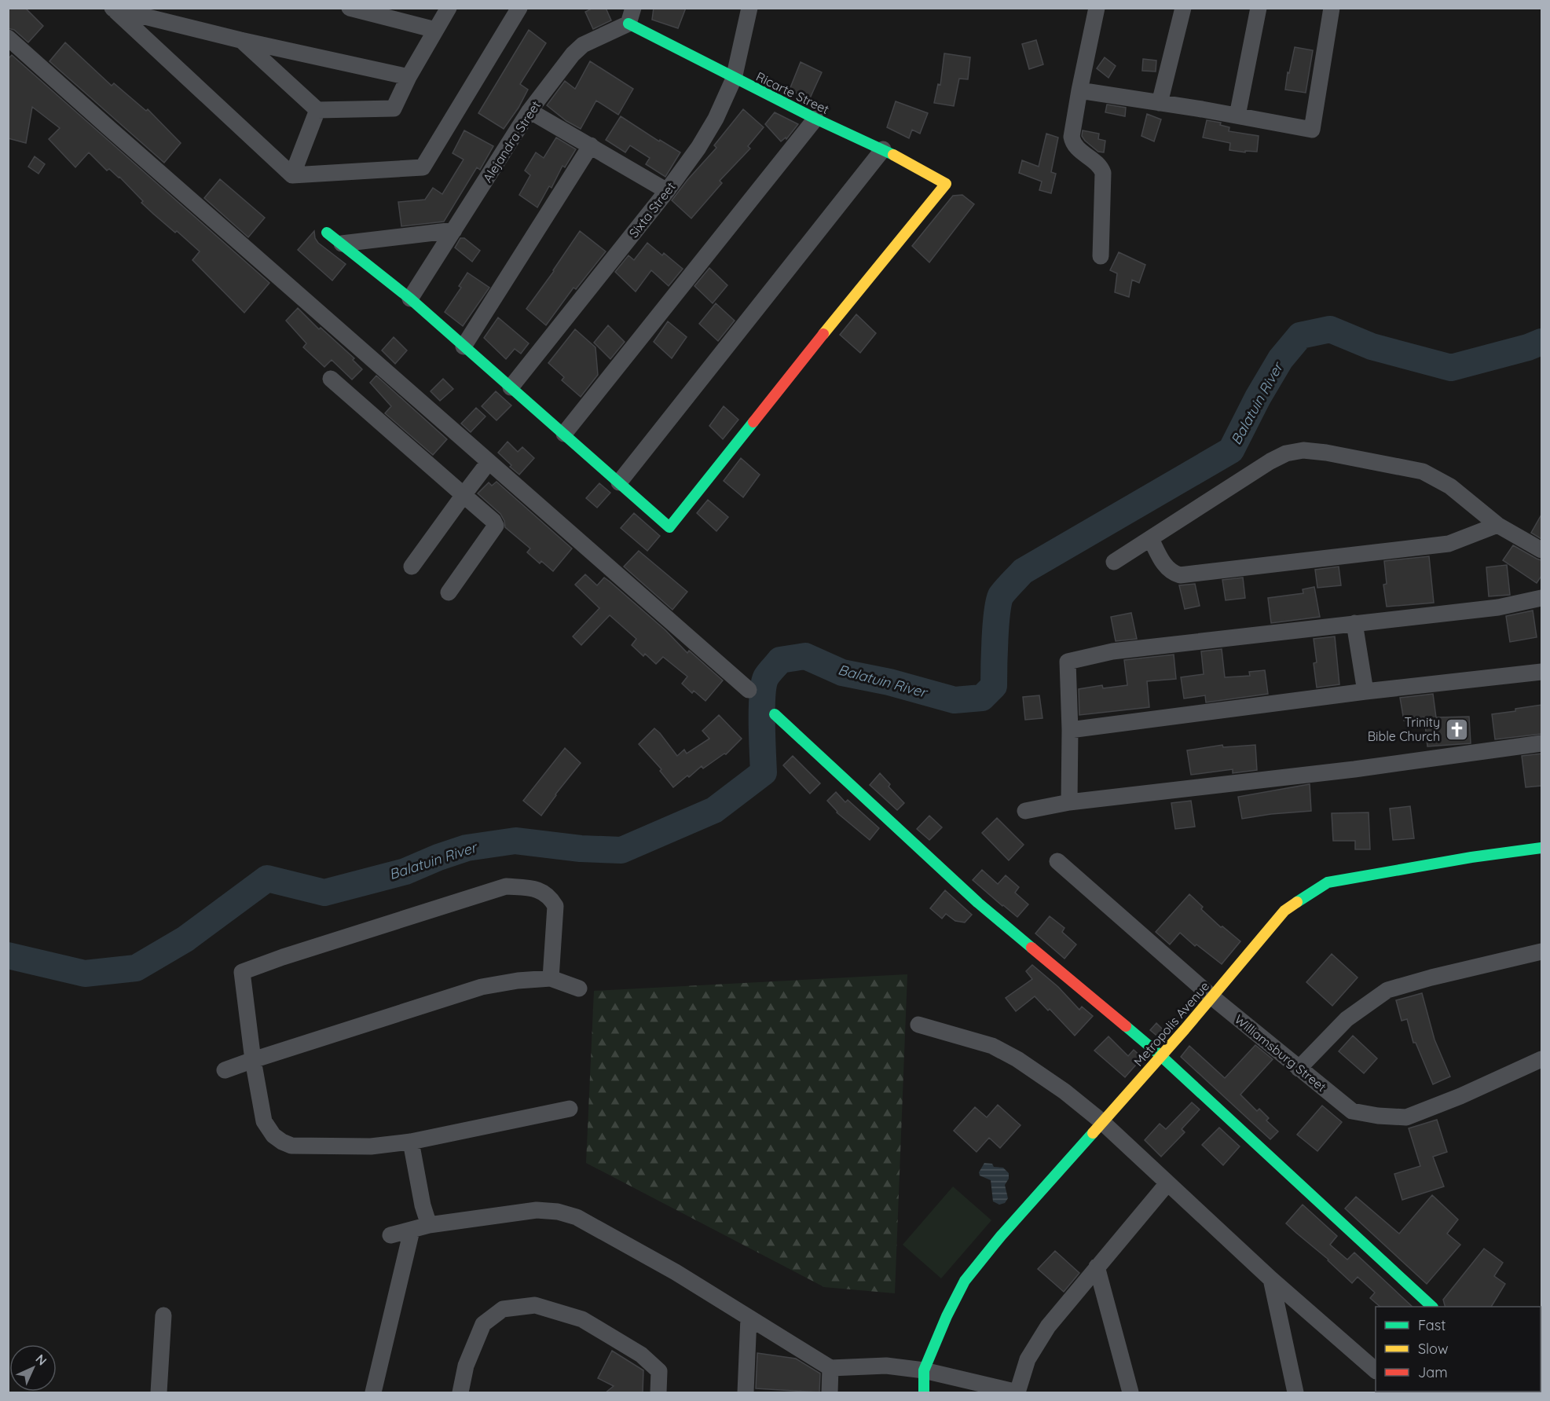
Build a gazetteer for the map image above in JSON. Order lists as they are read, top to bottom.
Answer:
{
  "streets": {
    "street": [
      "Ricarte Street",
      "Alejandra Street",
      "Sixta Street",
      "Metropolis Avenue",
      "Williamsburg Street"
    ]
  },
  "crossings": [
    ["Ricarte Street", "Alejandra Street"],
    ["Ricarte Street", "Sixta Street"],
    ["Metropolis Avenue", "Williamsburg Street"]
  ],
  "water": ["Balatuin River"],
  "places": {
    "church": ["Trinity Bible Church"]
  },
  "legend": ["Fast", "Slow", "Jam"],
  "north": "top right"
}
